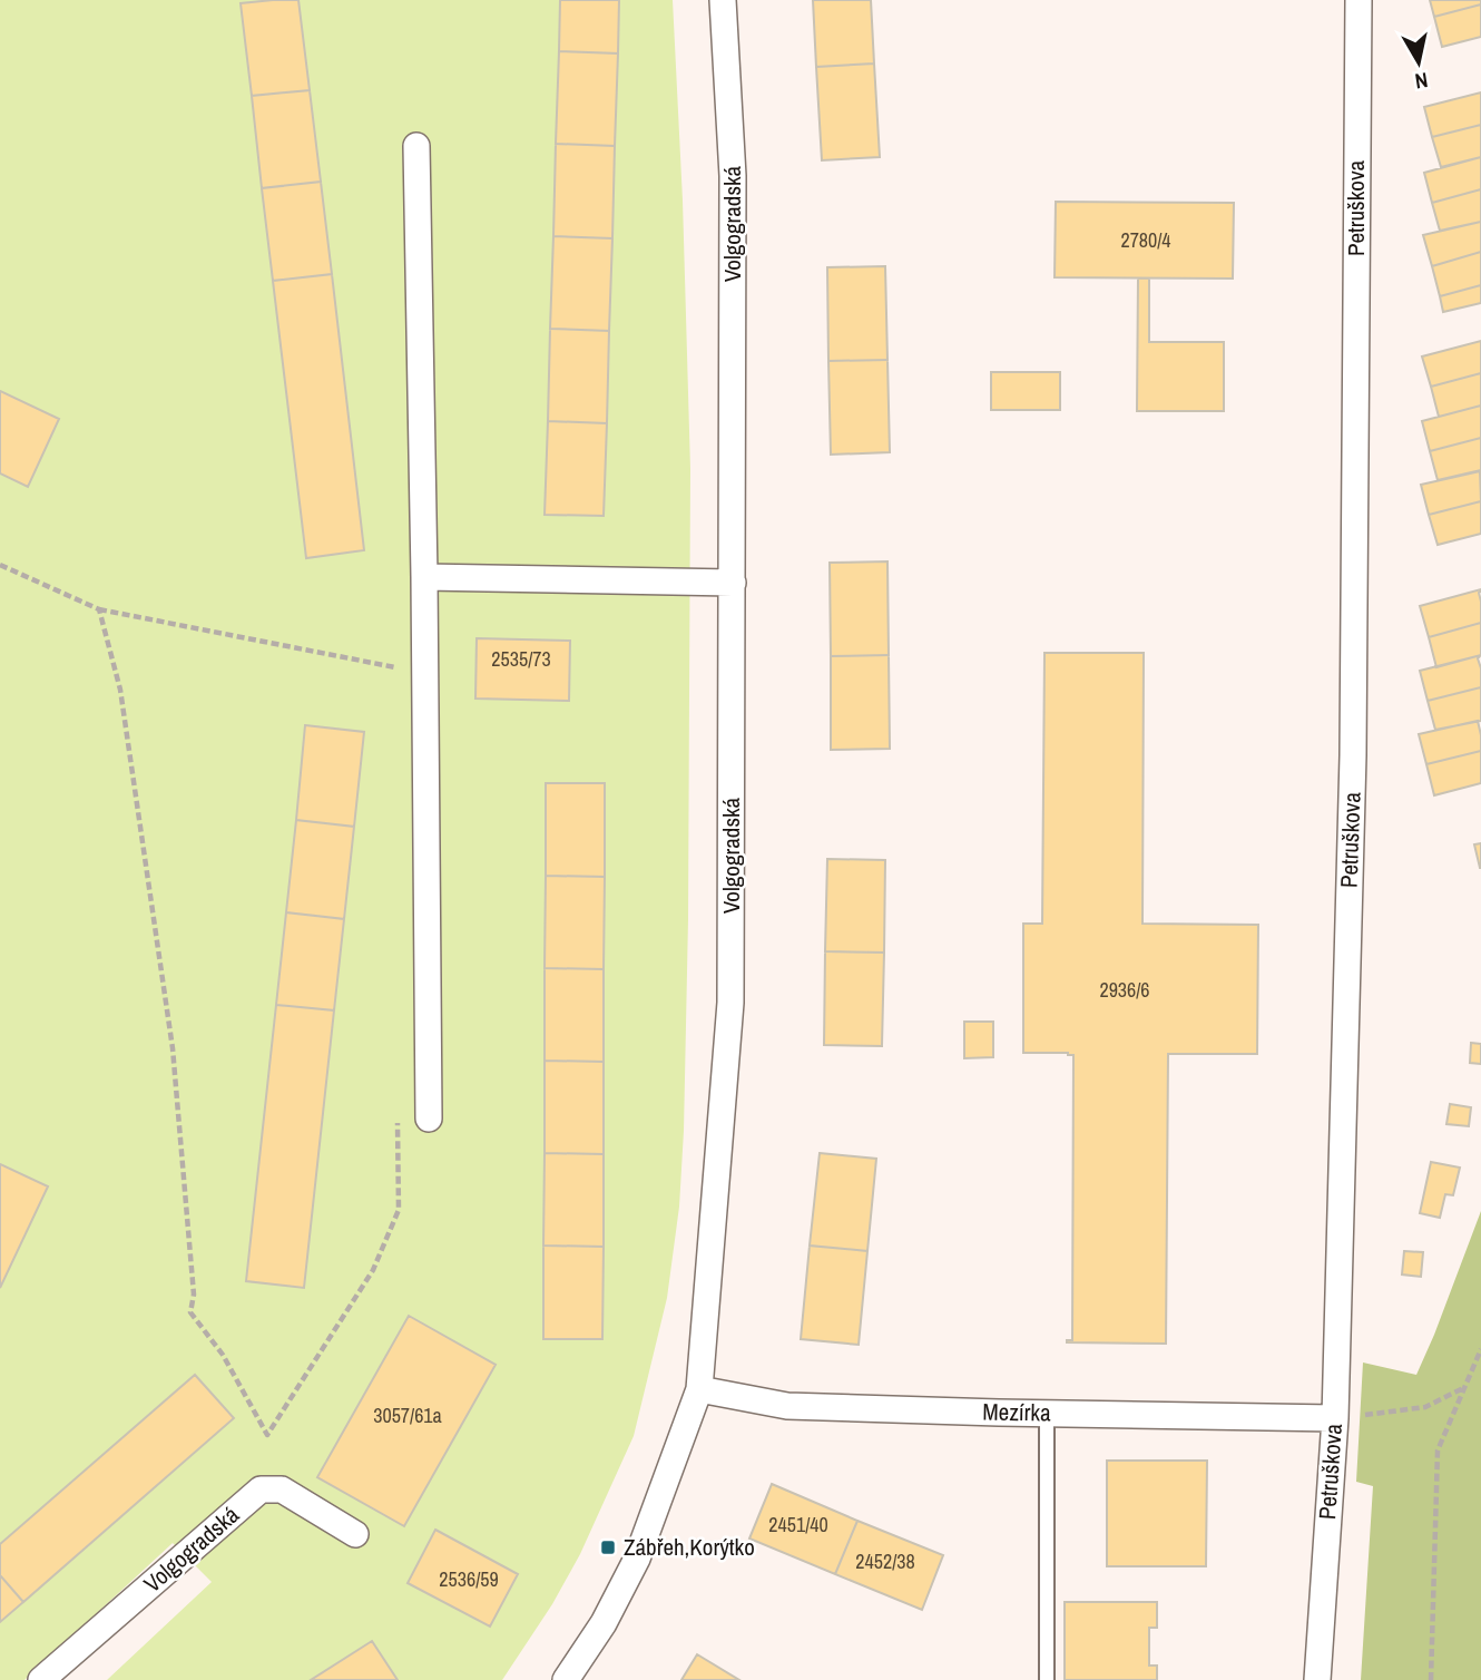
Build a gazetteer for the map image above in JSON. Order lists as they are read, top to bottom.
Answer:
{
  "streets": {
    "street": ["Petruškova", "Volgogradská", "Mezírka"]
  },
  "crossings": [
    ["Petruškova", "Mezírka"],
    ["Volgogradská", "Mezírka"]
  ],
  "places": {
    "transit": ["Zábřeh,Korýtko"]
  },
  "house_numbers": [
    "2780/4",
    "2535/73",
    "2936/6",
    "3057/61a",
    "2451/40",
    "2452/38",
    "2536/59"
  ],
  "north": "bottom"
}
